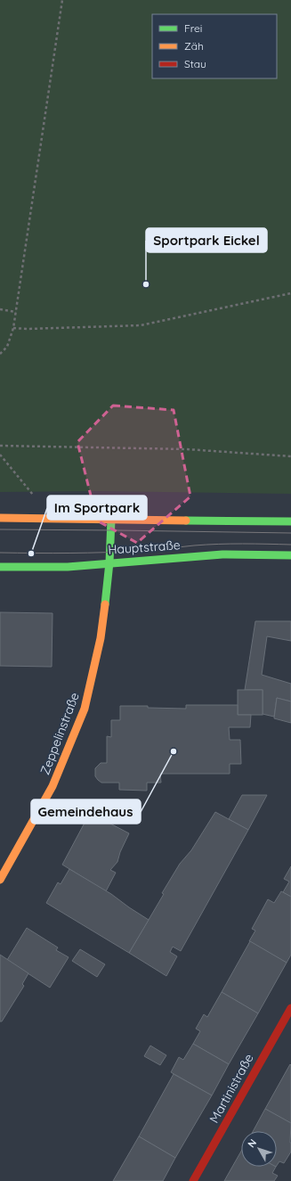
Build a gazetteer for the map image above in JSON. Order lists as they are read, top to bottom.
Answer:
{
  "streets": {
    "street": ["Hauptstraße", "Zeppelinstraße", "Martinistraße"]
  },
  "crossings": [
    ["Hauptstraße", "Zeppelinstraße"]
  ],
  "places": ["Sportpark Eickel", "Im Sportpark", "Gemeindehaus"],
  "legend": ["Frei", "Zäh", "Stau"],
  "north": "top left"
}
